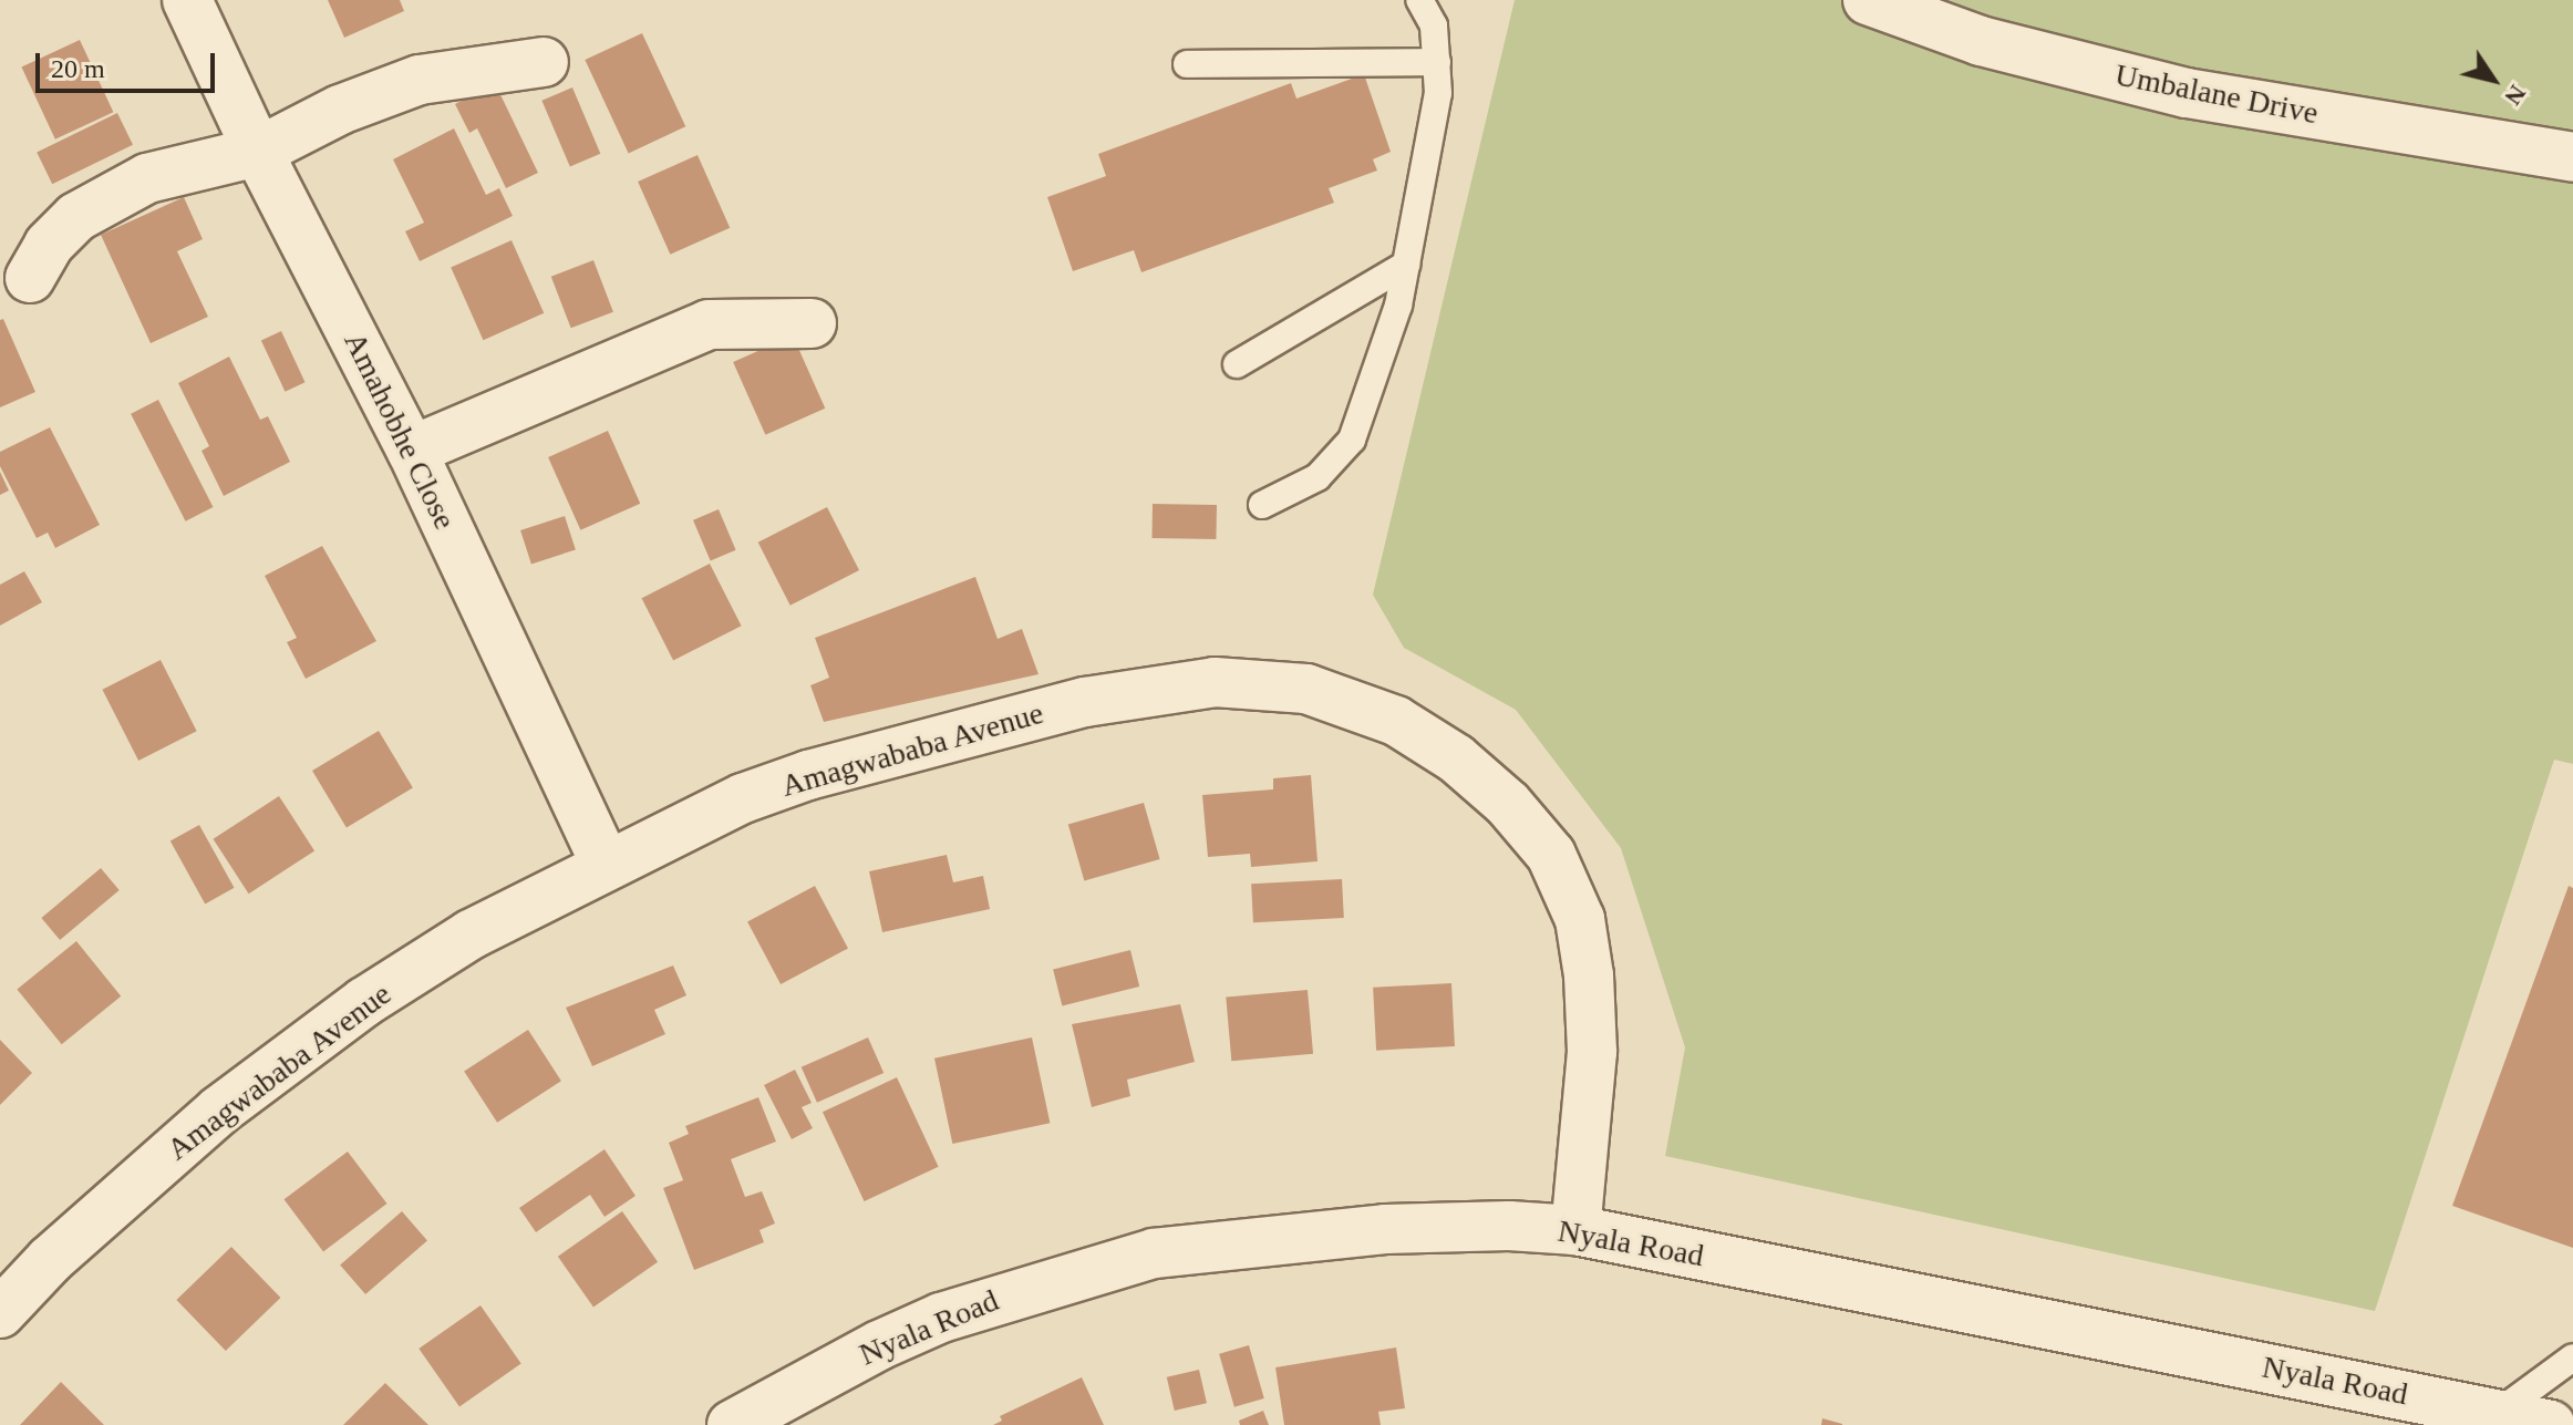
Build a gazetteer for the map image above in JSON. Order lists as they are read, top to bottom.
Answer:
{
  "streets": {
    "street": [
      "Umbalane Drive",
      "Amahobhe Close",
      "Amagwababa Avenue",
      "Nyala Road"
    ]
  },
  "crossings": [
    ["Amahobhe Close", "Amagwababa Avenue"],
    ["Amagwababa Avenue", "Nyala Road"]
  ],
  "scale_bar": "20 m",
  "north": "bottom right"
}
